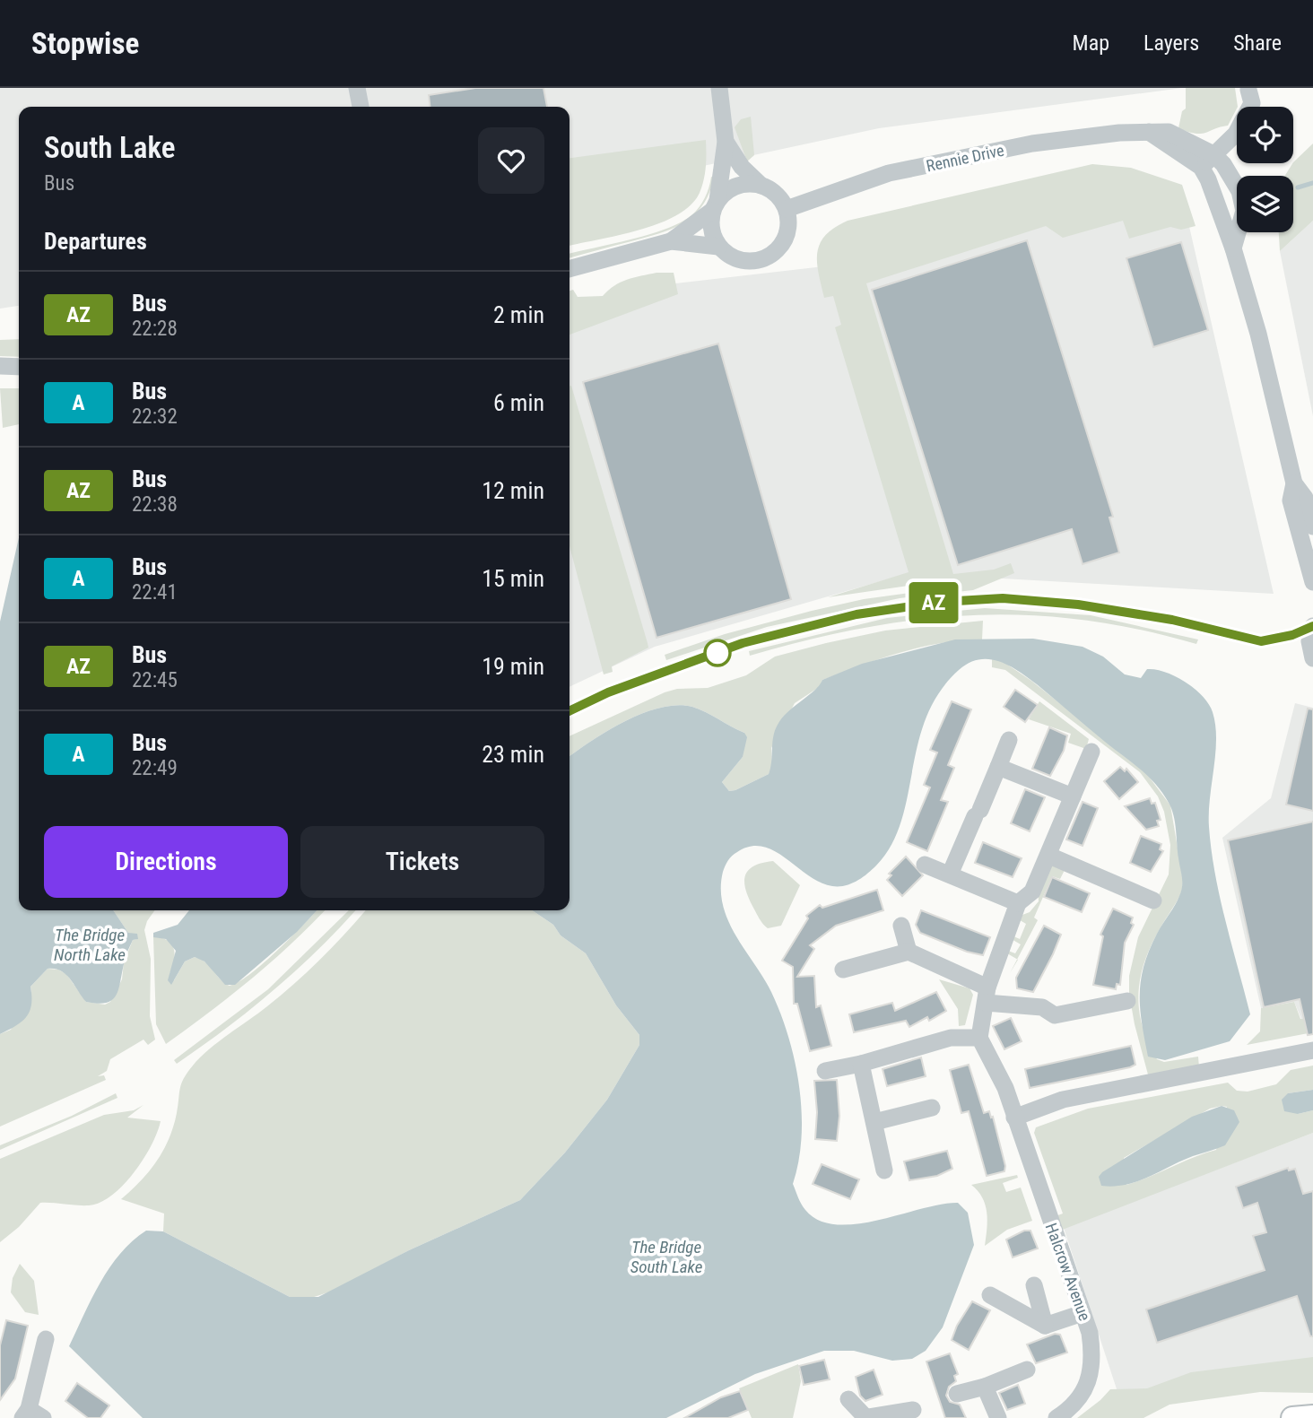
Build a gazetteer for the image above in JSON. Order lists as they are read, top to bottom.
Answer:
{
  "streets": {
    "street": ["Rennie Drive", "Halcrow Avenue"]
  },
  "water": ["The Bridge North Lake", "The Bridge South Lake"],
  "lines": ["bus line AZ"],
  "page": {
    "header": "Stopwise",
    "nav": ["Map", "Layers", "Share"],
    "on_map": "AZ",
    "heading": [
      ["South Lake", "Bus"],
      "Departures"
    ],
    "list": [
      {
        "mark": "AZ",
        "name": "Bus",
        "note": "22:28",
        "value": "2 min"
      },
      {
        "mark": "A",
        "name": "Bus",
        "note": "22:32",
        "value": "6 min"
      },
      {
        "mark": "AZ",
        "name": "Bus",
        "note": "22:38",
        "value": "12 min"
      },
      {
        "mark": "A",
        "name": "Bus",
        "note": "22:41",
        "value": "15 min"
      },
      {
        "mark": "AZ",
        "name": "Bus",
        "note": "22:45",
        "value": "19 min"
      },
      {
        "mark": "A",
        "name": "Bus",
        "note": "22:49",
        "value": "23 min"
      }
    ],
    "buttons": ["Directions", "Tickets"]
  }
}
